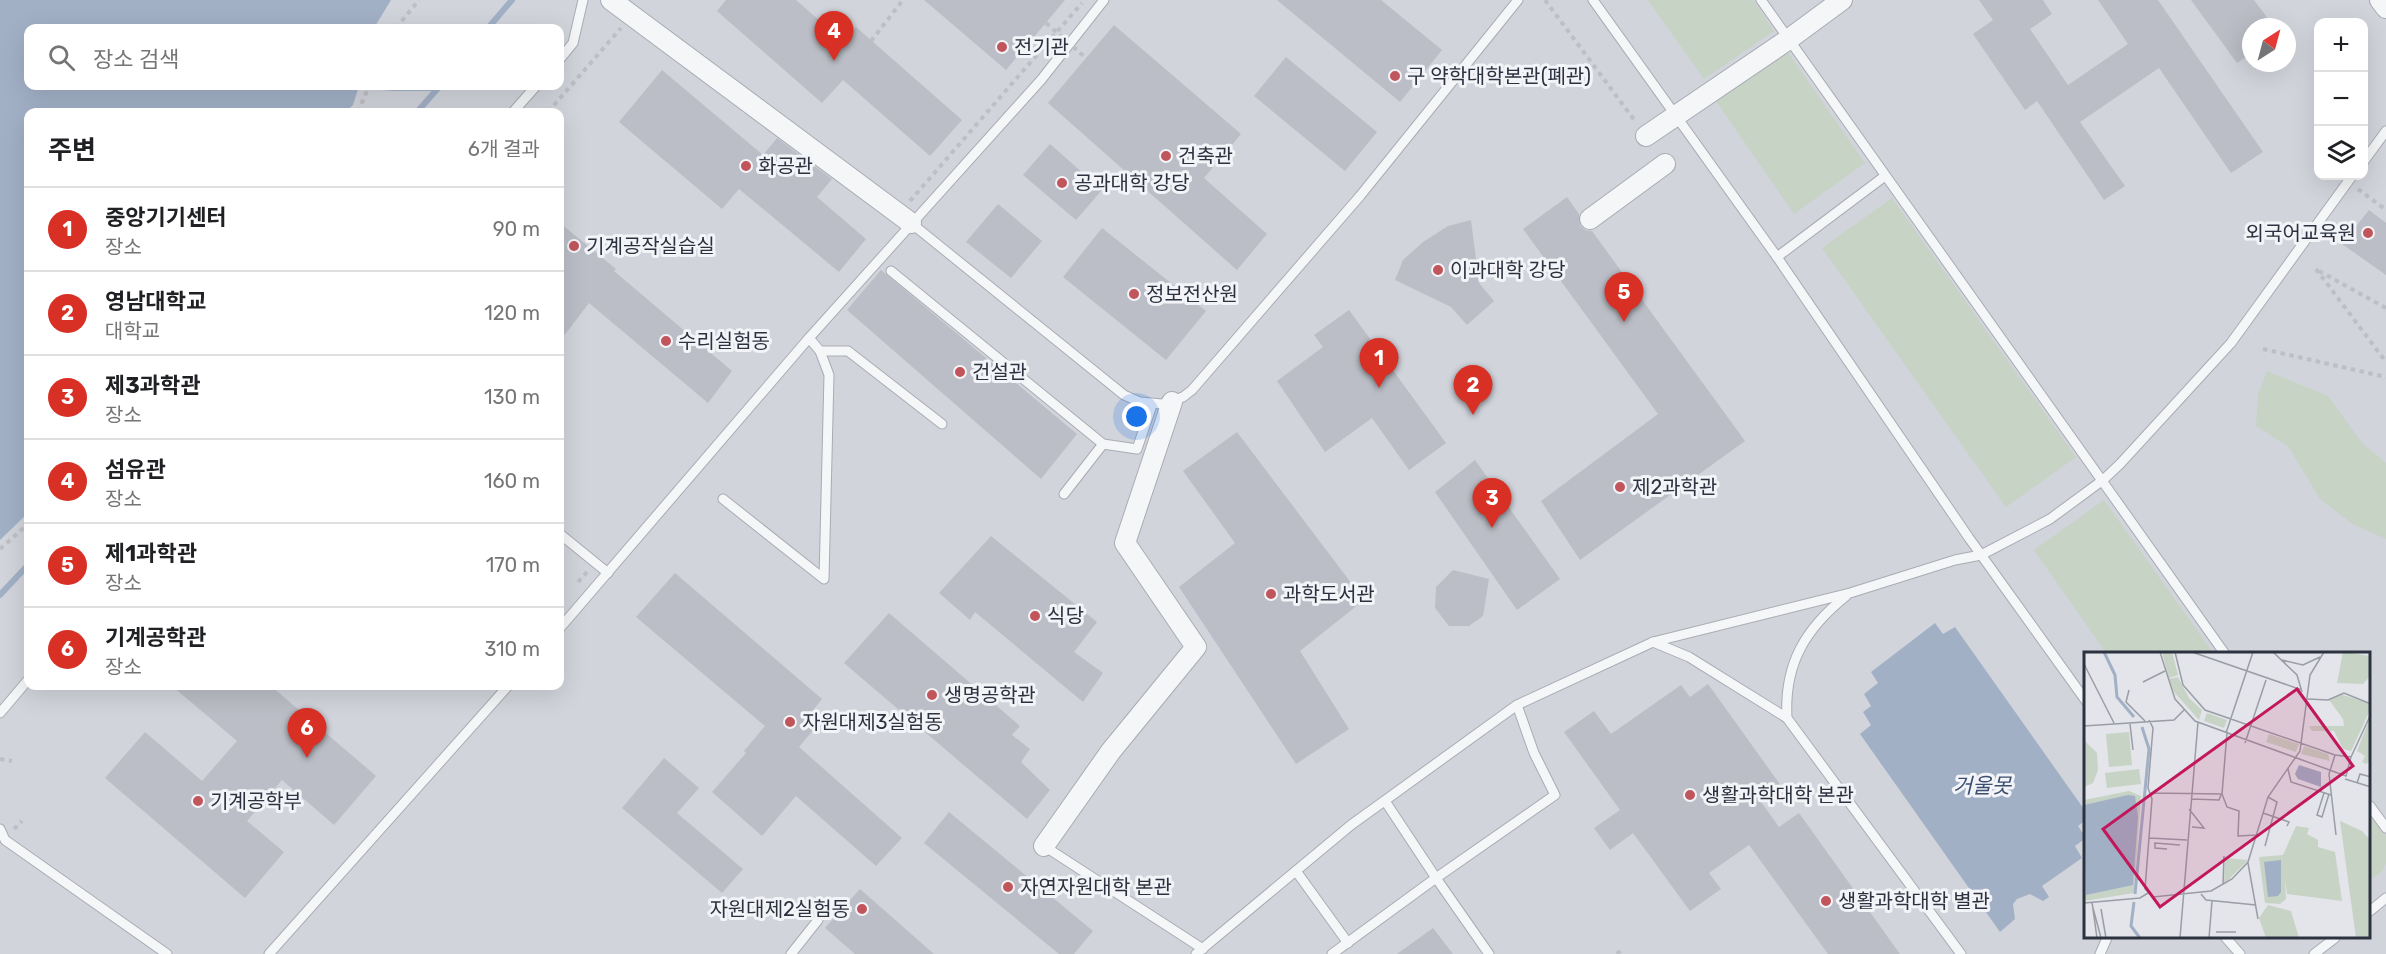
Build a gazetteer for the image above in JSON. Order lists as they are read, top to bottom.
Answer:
{
  "water": ["거울못"],
  "places": [
    "전기관",
    "구 약학대학본관(폐관)",
    "건축관",
    "화공관",
    "공과대학 강당",
    "외국어교육원",
    "기계공작실습실",
    "이과대학 강당",
    "정보전산원",
    "수리실험동",
    "건설관",
    "제2과학관",
    "과학도서관",
    "식당",
    "생명공학관",
    "자원대제3실험동",
    "생활과학대학 본관",
    "기계공학부",
    "자연자원대학 본관",
    "생활과학대학 별관",
    "자원대제2실험동"
  ],
  "north": "top right",
  "page": {
    "pins": [
      "4",
      "5",
      "1",
      "2",
      "3",
      "6"
    ],
    "map_buttons": ["+", "−"],
    "search": "장소 검색",
    "heading": ["주변", "6개 결과"],
    "list": [
      {
        "mark": "1",
        "name": "중앙기기센터",
        "note": "장소",
        "value": "90 m"
      },
      {
        "mark": "2",
        "name": "영남대학교",
        "note": "대학교",
        "value": "120 m"
      },
      {
        "mark": "3",
        "name": "제3과학관",
        "note": "장소",
        "value": "130 m"
      },
      {
        "mark": "4",
        "name": "섬유관",
        "note": "장소",
        "value": "160 m"
      },
      {
        "mark": "5",
        "name": "제1과학관",
        "note": "장소",
        "value": "170 m"
      },
      {
        "mark": "6",
        "name": "기계공학관",
        "note": "장소",
        "value": "310 m"
      }
    ]
  }
}
